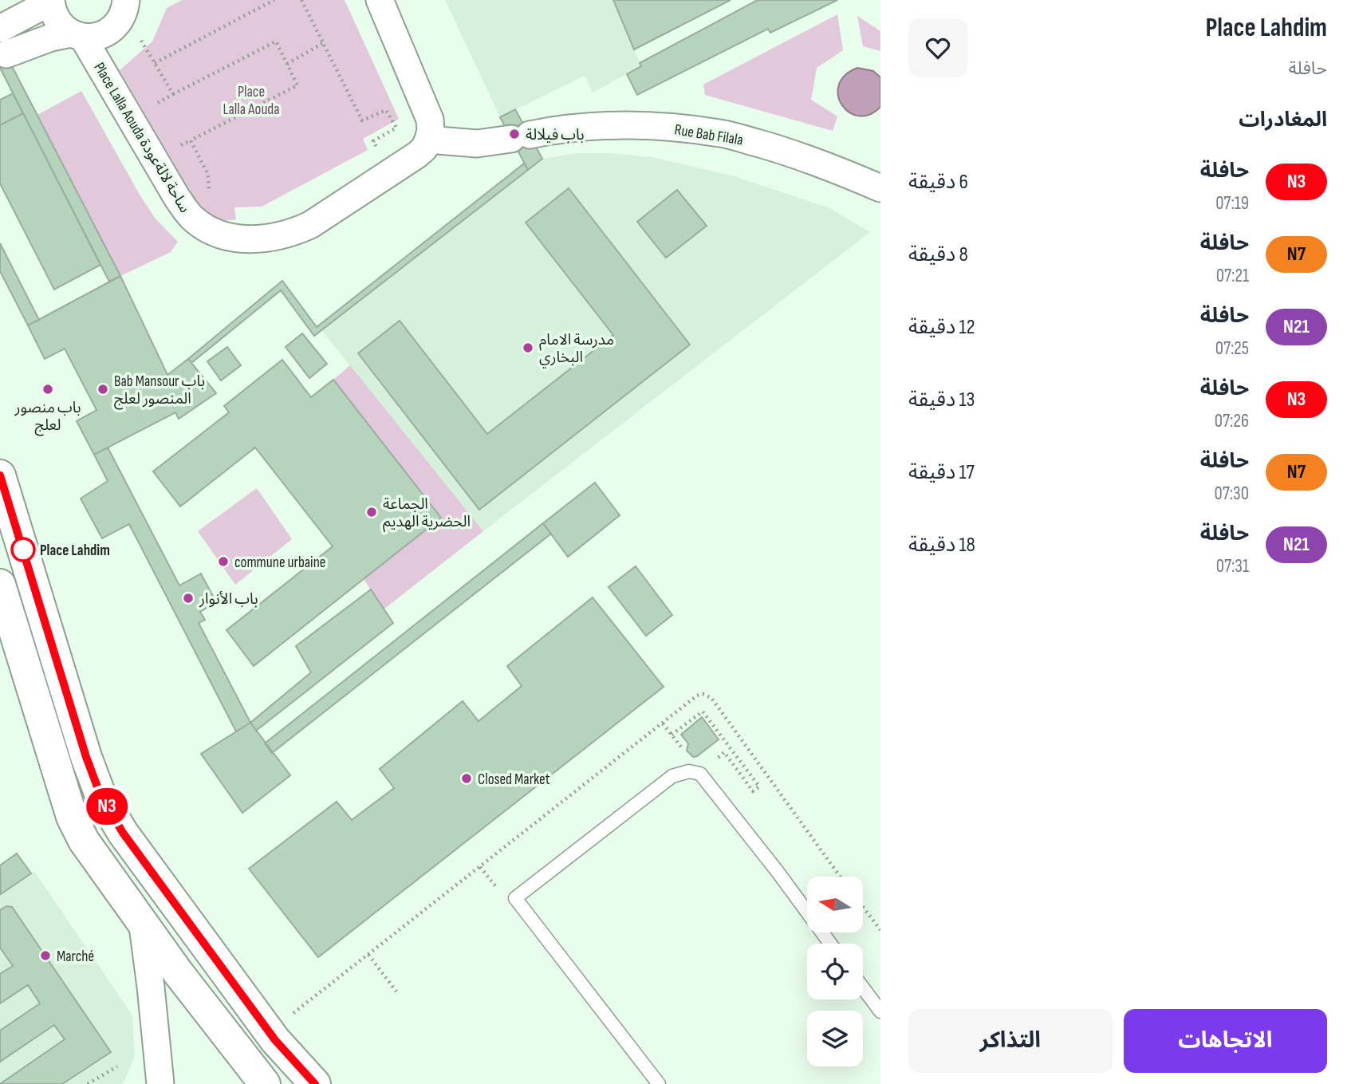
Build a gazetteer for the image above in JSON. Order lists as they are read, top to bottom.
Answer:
{
  "streets": {
    "street": ["Rue Bab Filala", "Place Lalla Aouda ساحة لالةعودة"]
  },
  "crossings": [
    ["Rue Bab Filala", "Place Lalla Aouda ساحة لالةعودة"]
  ],
  "parks": ["Place Lalla Aouda"],
  "places": [
    "باب فيلالة",
    "مدرسة الامام البخاري",
    "باب منصور لعلج",
    "Bab Mansour باب المنصور لعلج",
    "الجماعة الحضرية الهديم",
    "Place Lahdim",
    "commune urbaine",
    "باب الأنوار",
    "Closed Market",
    "Marché"
  ],
  "lines": ["bus line N3"],
  "north": "left",
  "page": {
    "heading": [
      ["Place Lahdim", "حافلة"],
      "المغادرات"
    ],
    "on_map": "N3",
    "list": [
      {
        "mark": "N3",
        "name": "حافلة",
        "note": "07:19",
        "value": "6 دقيقة"
      },
      {
        "mark": "N7",
        "name": "حافلة",
        "note": "07:21",
        "value": "8 دقيقة"
      },
      {
        "mark": "N21",
        "name": "حافلة",
        "note": "07:25",
        "value": "12 دقيقة"
      },
      {
        "mark": "N3",
        "name": "حافلة",
        "note": "07:26",
        "value": "13 دقيقة"
      },
      {
        "mark": "N7",
        "name": "حافلة",
        "note": "07:30",
        "value": "17 دقيقة"
      },
      {
        "mark": "N21",
        "name": "حافلة",
        "note": "07:31",
        "value": "18 دقيقة"
      }
    ],
    "buttons": ["الاتجاهات", "التذاكر"]
  }
}
